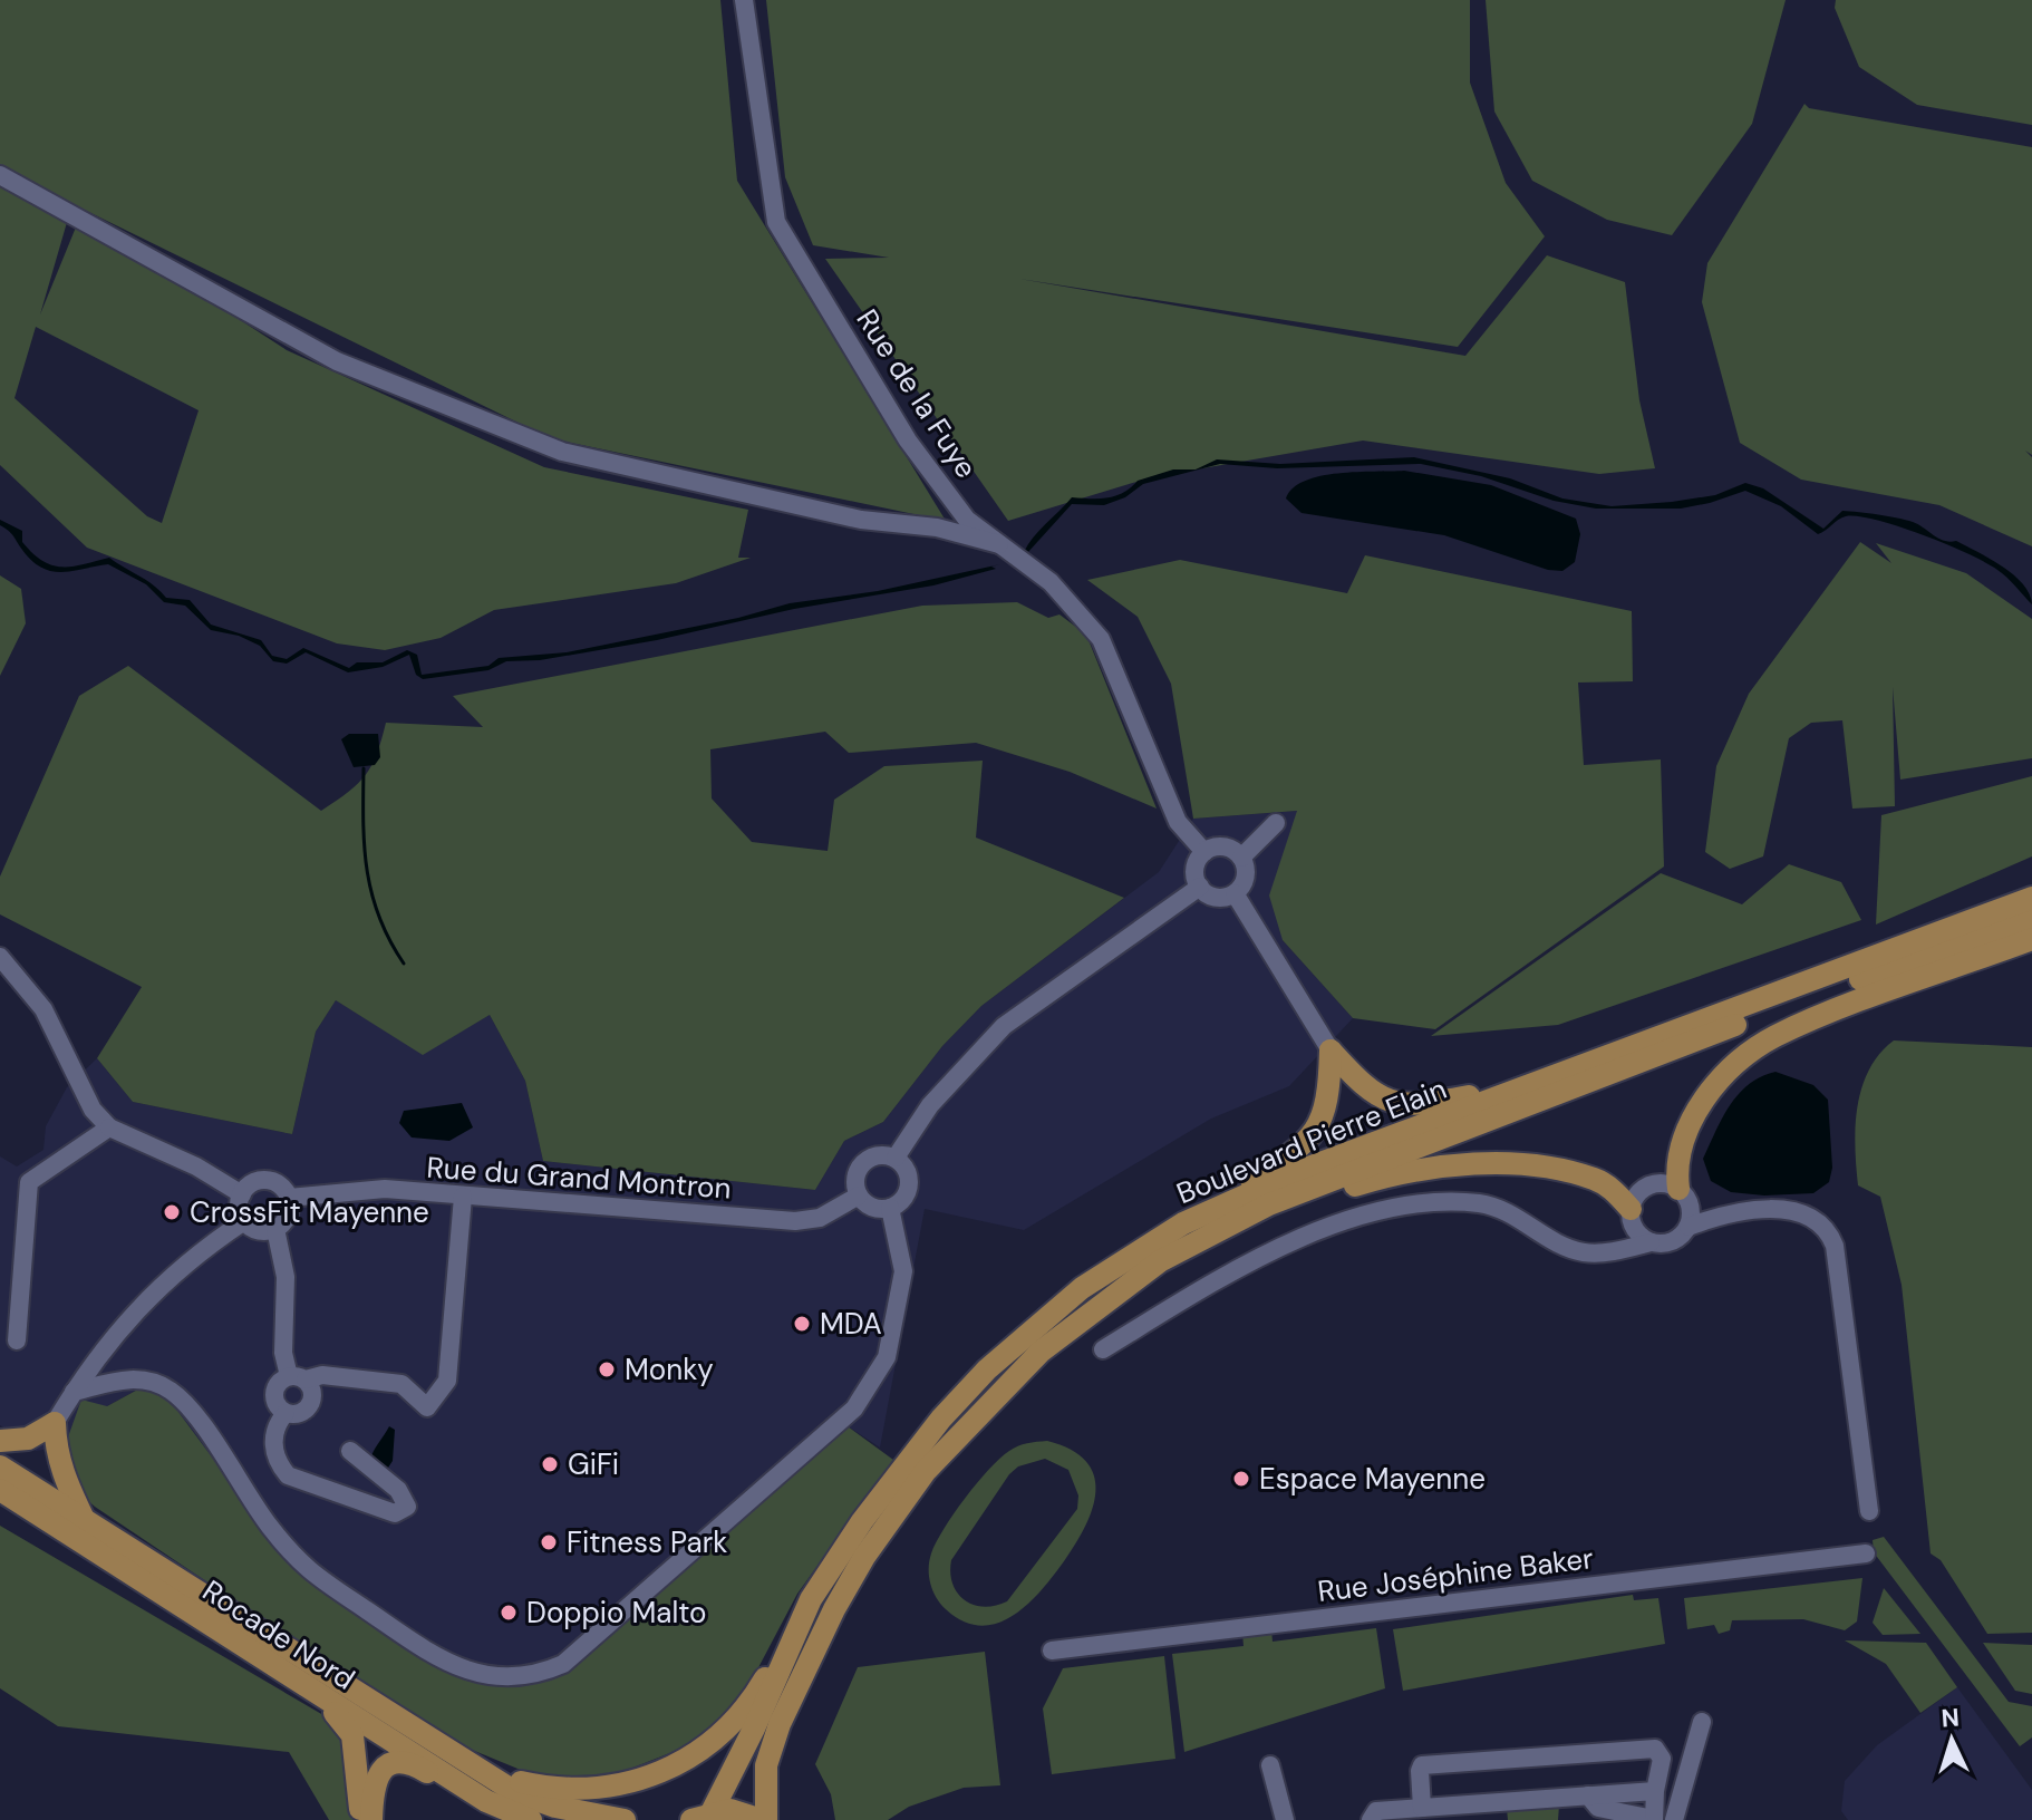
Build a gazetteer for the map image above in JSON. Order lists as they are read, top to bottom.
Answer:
{
  "streets": {
    "main road": ["Boulevard Pierre Elain", "Rocade Nord"],
    "street": ["Rue de la Fuye", "Rue du Grand Montron", "Rue Joséphine Baker"]
  },
  "crossings": [
    ["Boulevard Pierre Elain", "Rocade Nord"]
  ],
  "places": [
    "CrossFit Mayenne",
    "MDA",
    "Monky",
    "GiFi",
    "Espace Mayenne",
    "Fitness Park",
    "Doppio Malto"
  ],
  "north": "top"
}
